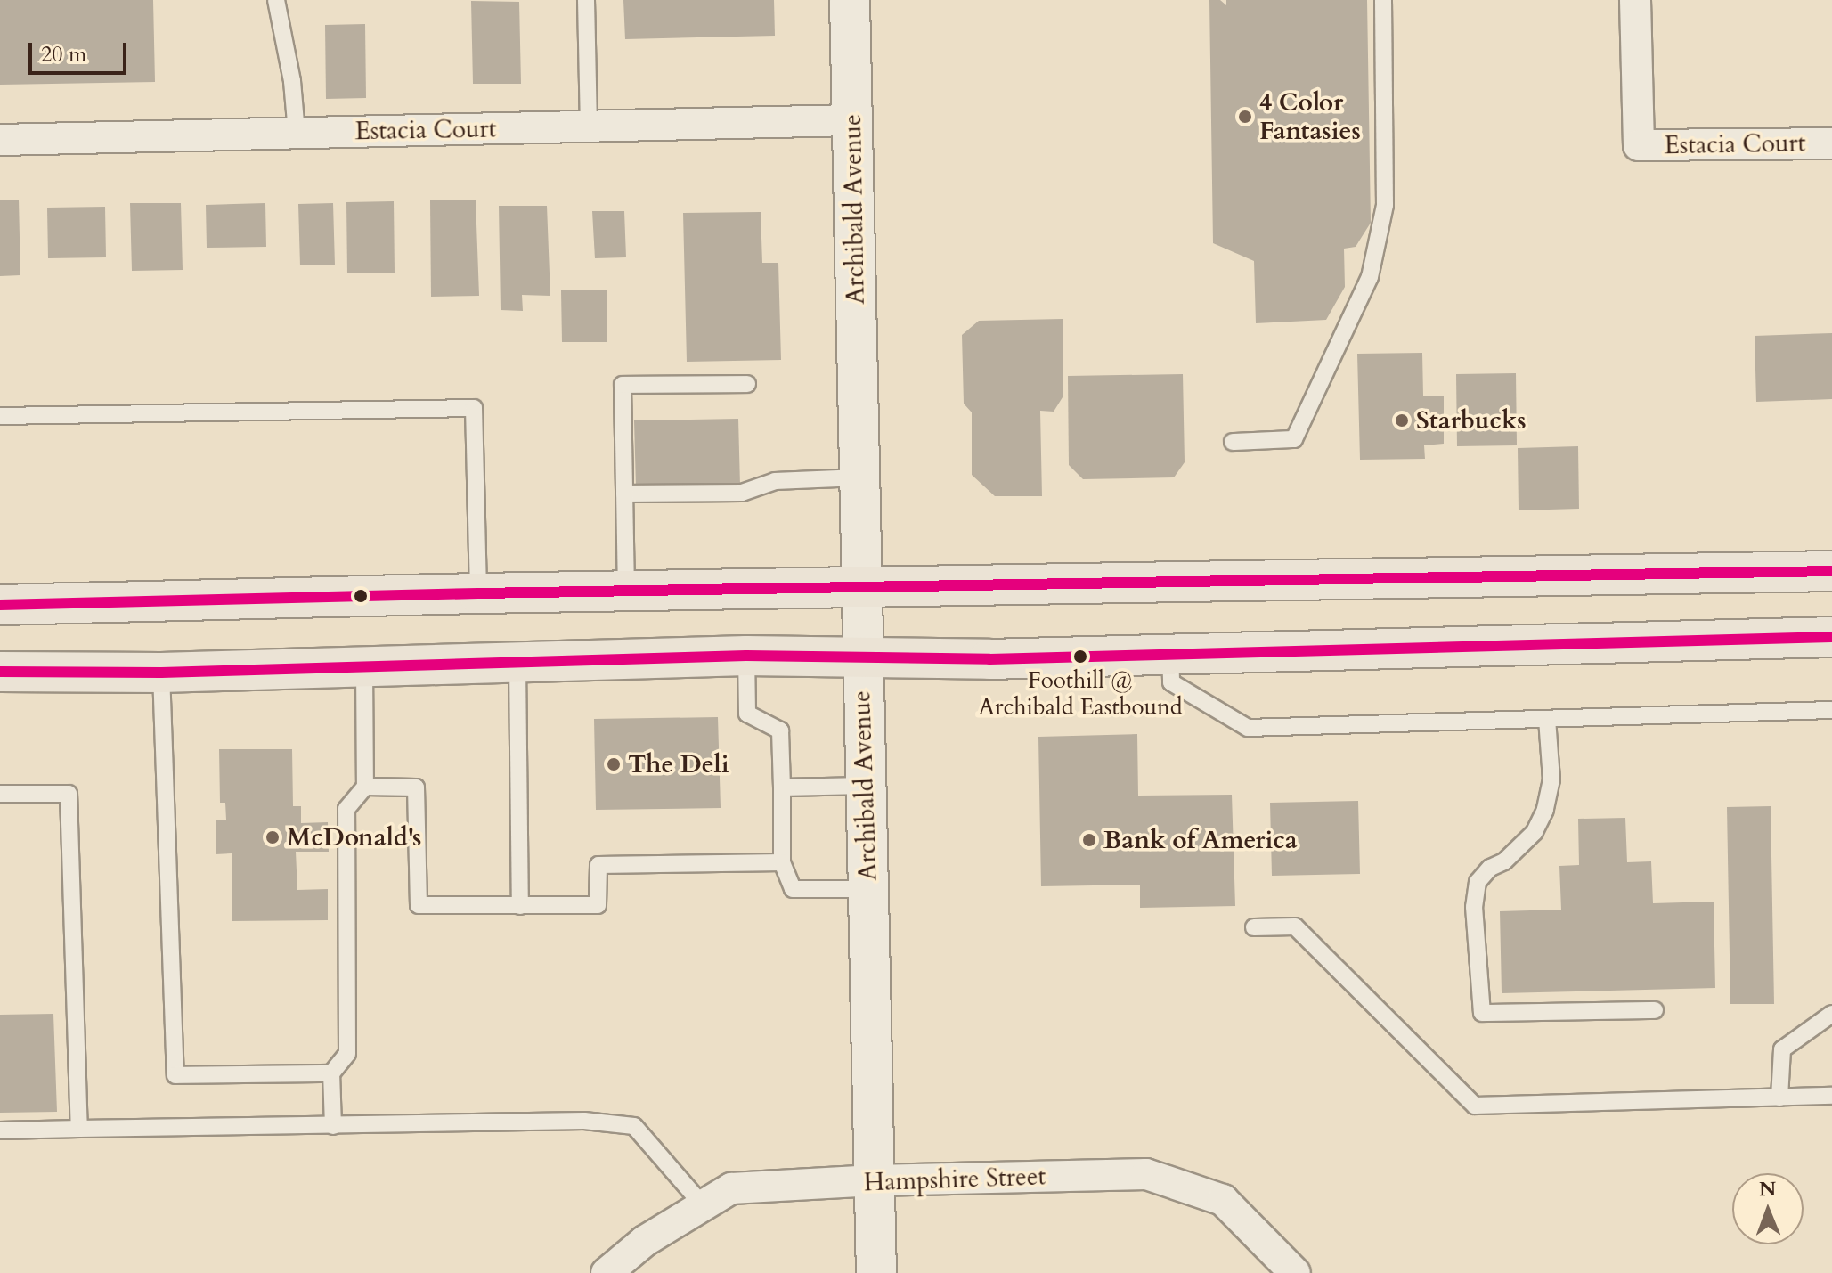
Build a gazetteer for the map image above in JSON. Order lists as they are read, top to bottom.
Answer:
{
  "streets": {
    "main road": ["Archibald Avenue"],
    "street": ["Estacia Court", "Hampshire Street"]
  },
  "crossings": [
    ["Estacia Court", "Archibald Avenue"],
    ["Archibald Avenue", "Hampshire Street"]
  ],
  "places": [
    "4 Color Fantasies",
    "Starbucks",
    "Foothill @ Archibald Eastbound",
    "The Deli",
    "McDonald's",
    "Bank of America"
  ],
  "scale_bar": "20 m",
  "north": "top"
}
